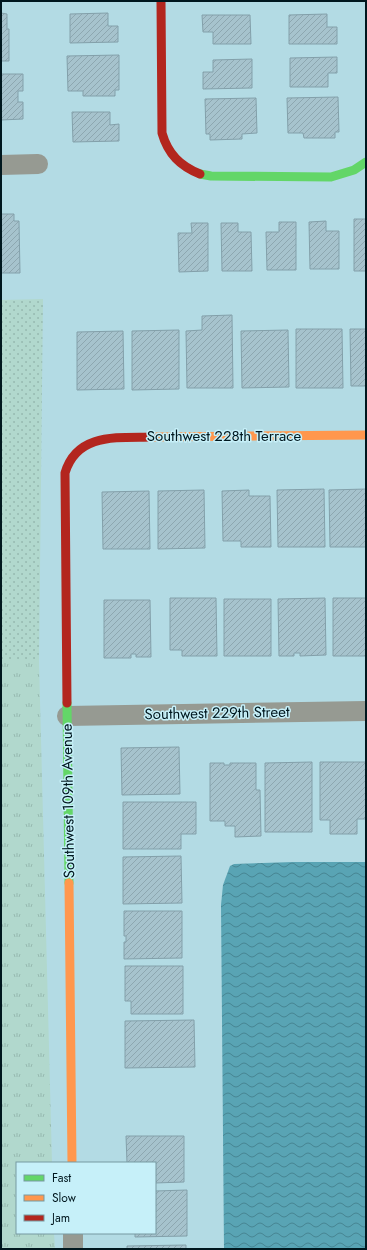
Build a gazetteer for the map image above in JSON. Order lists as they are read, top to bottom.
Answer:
{
  "streets": {
    "street": ["Southwest 228th Terrace", "Southwest 229th Street", "Southwest 109th Avenue"]
  },
  "crossings": [
    ["Southwest 228th Terrace", "Southwest 109th Avenue"],
    ["Southwest 229th Street", "Southwest 109th Avenue"]
  ],
  "legend": ["Fast", "Slow", "Jam"]
}
